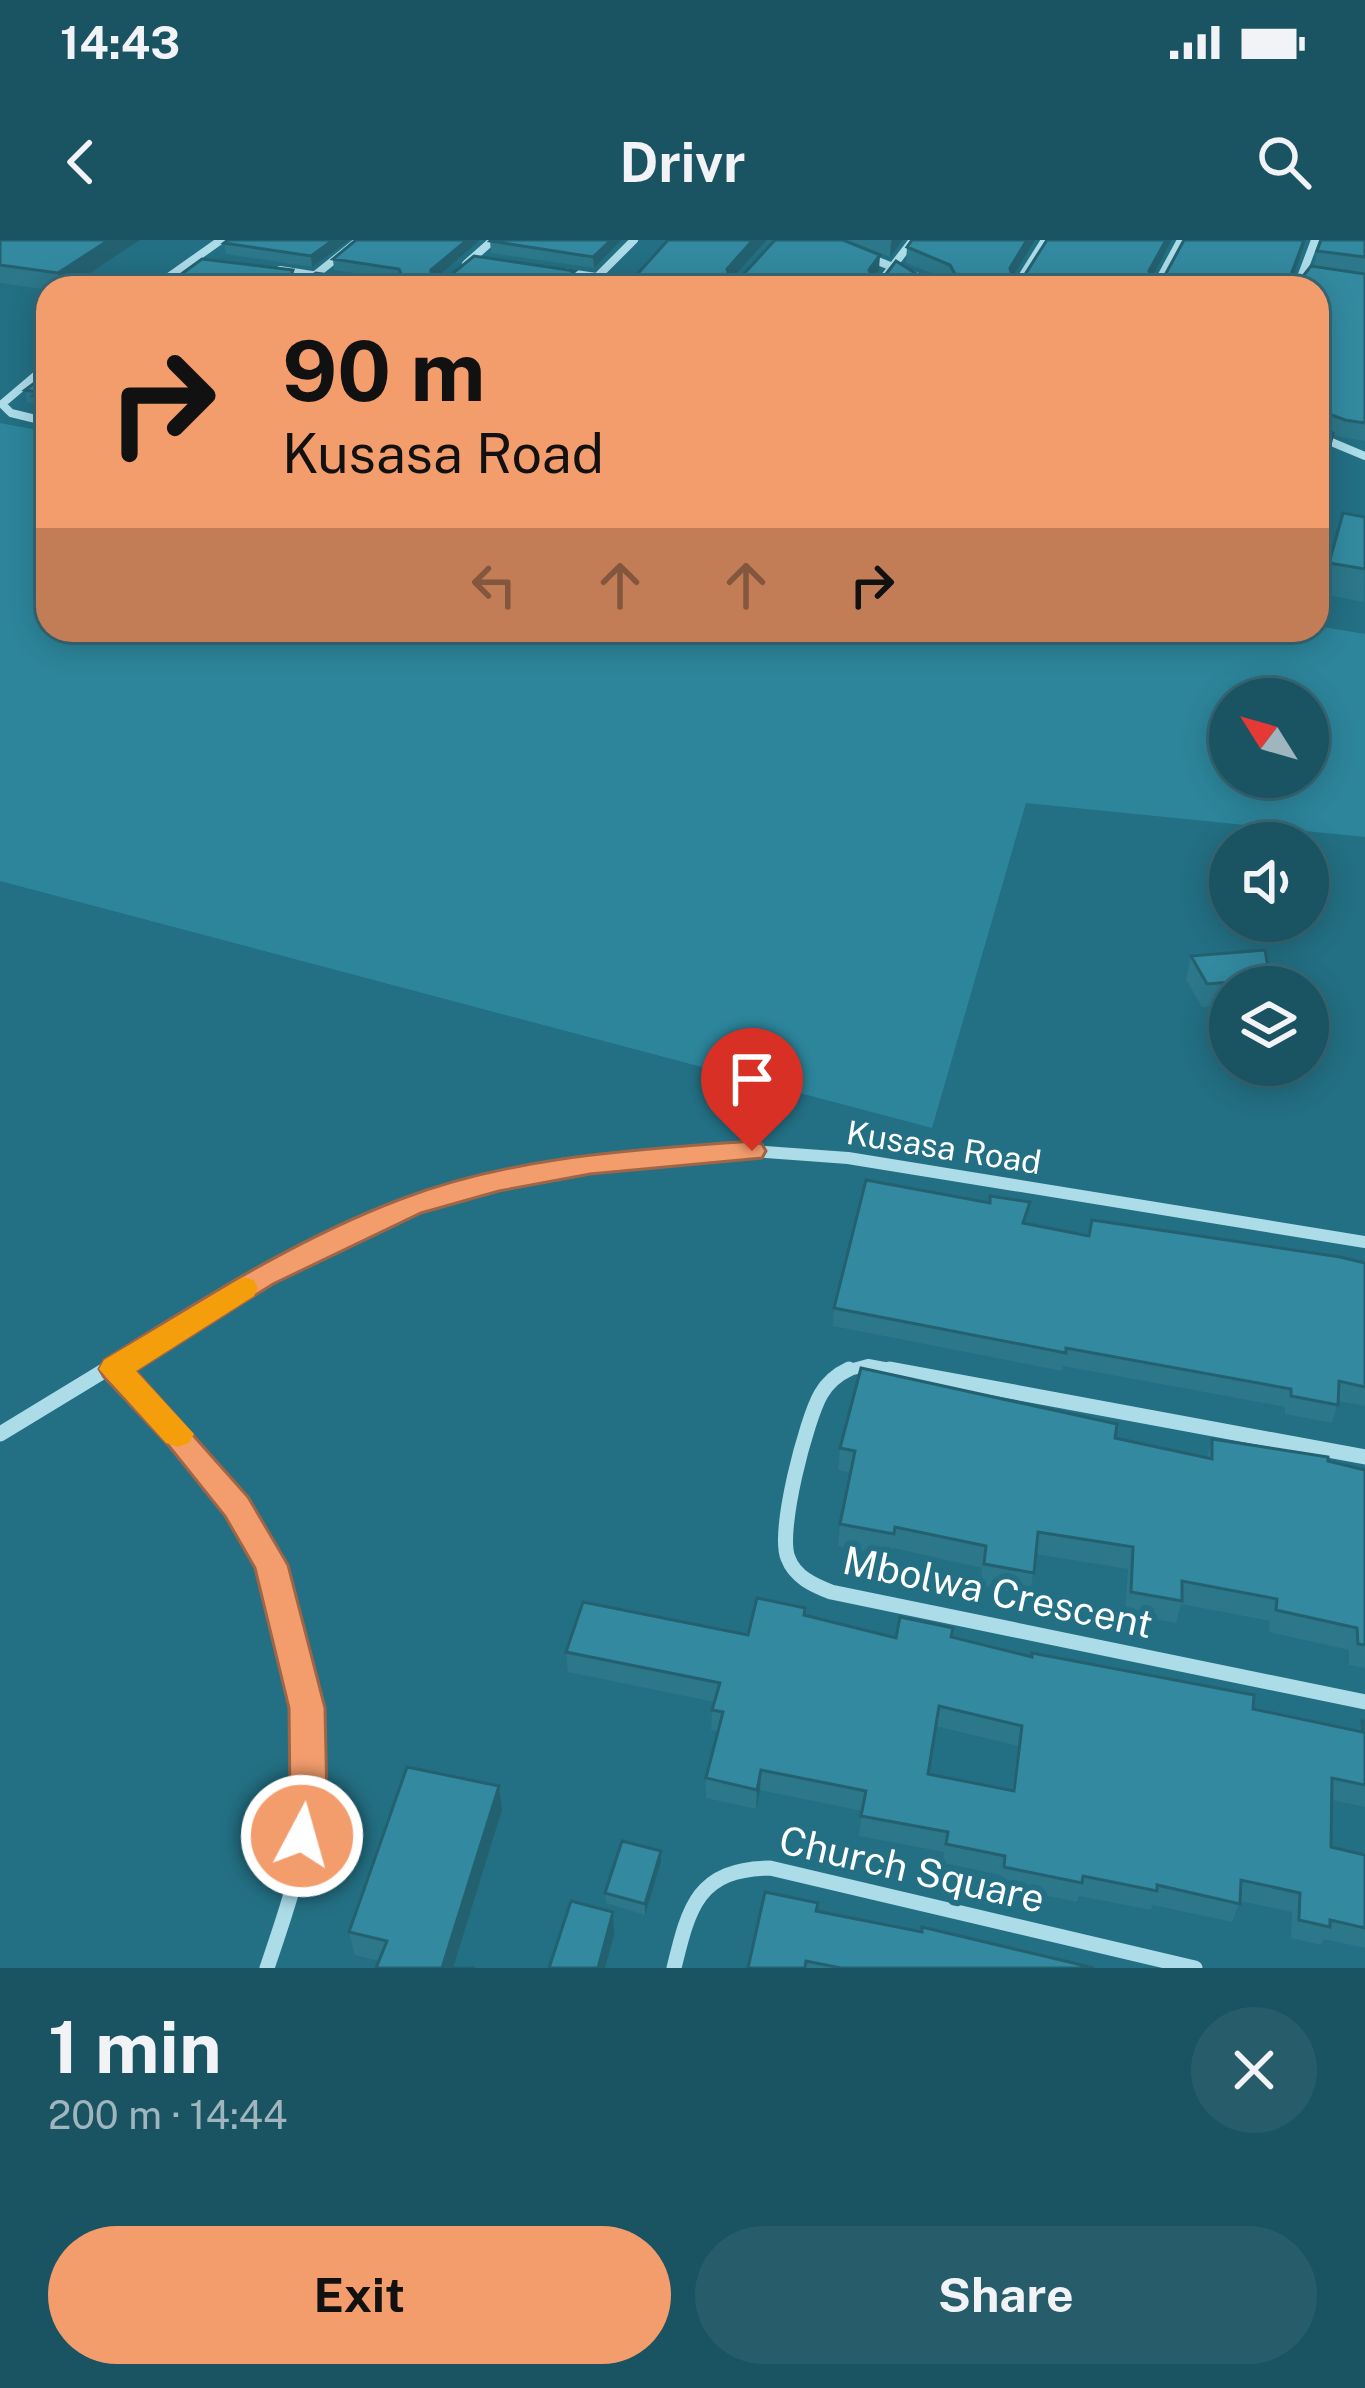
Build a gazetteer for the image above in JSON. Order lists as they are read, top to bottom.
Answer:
{
  "streets": {
    "street": ["Kusasa Road", "Mbolwa Crescent", "Church Square"]
  },
  "north": "top left",
  "page": {
    "status": "14:43",
    "header": "Drivr",
    "turn": ["90 m", "Kusasa Road"],
    "heading": ["1 min", "200 m · 14:44"],
    "buttons": ["Exit", "Share"]
  }
}
